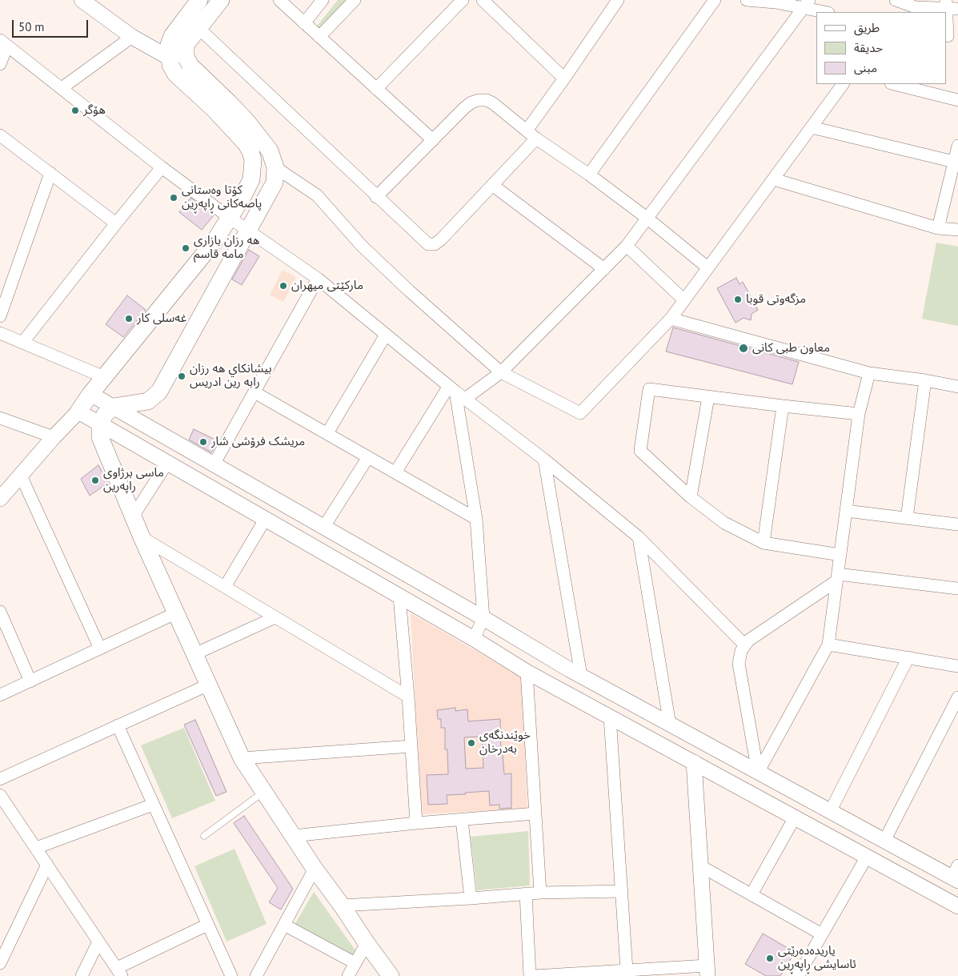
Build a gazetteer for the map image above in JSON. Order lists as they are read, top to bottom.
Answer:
{
  "places": [
    "هۆگر",
    "كۆتا وەستانی پاصەکانی ڕاپەڕین",
    "هه رزان بازارى مامه قاسم",
    "مارکێتی میهران",
    "مزگەوتی قوبا",
    "غەسلی کار",
    "معاون طبی کانی",
    "بيشانكاي هه رزان رابه رين ادريس",
    "مریشک فرۆشی شار",
    "ماسی برژاوی راپەرین",
    "خوێندنگەی بەدرخان",
    "یاریدەدەرێتی ئاسایشی ڕاپەڕین"
  ],
  "legend": ["طريق", "حديقة", "مبنى"],
  "scale_bar": "50 m"
}
